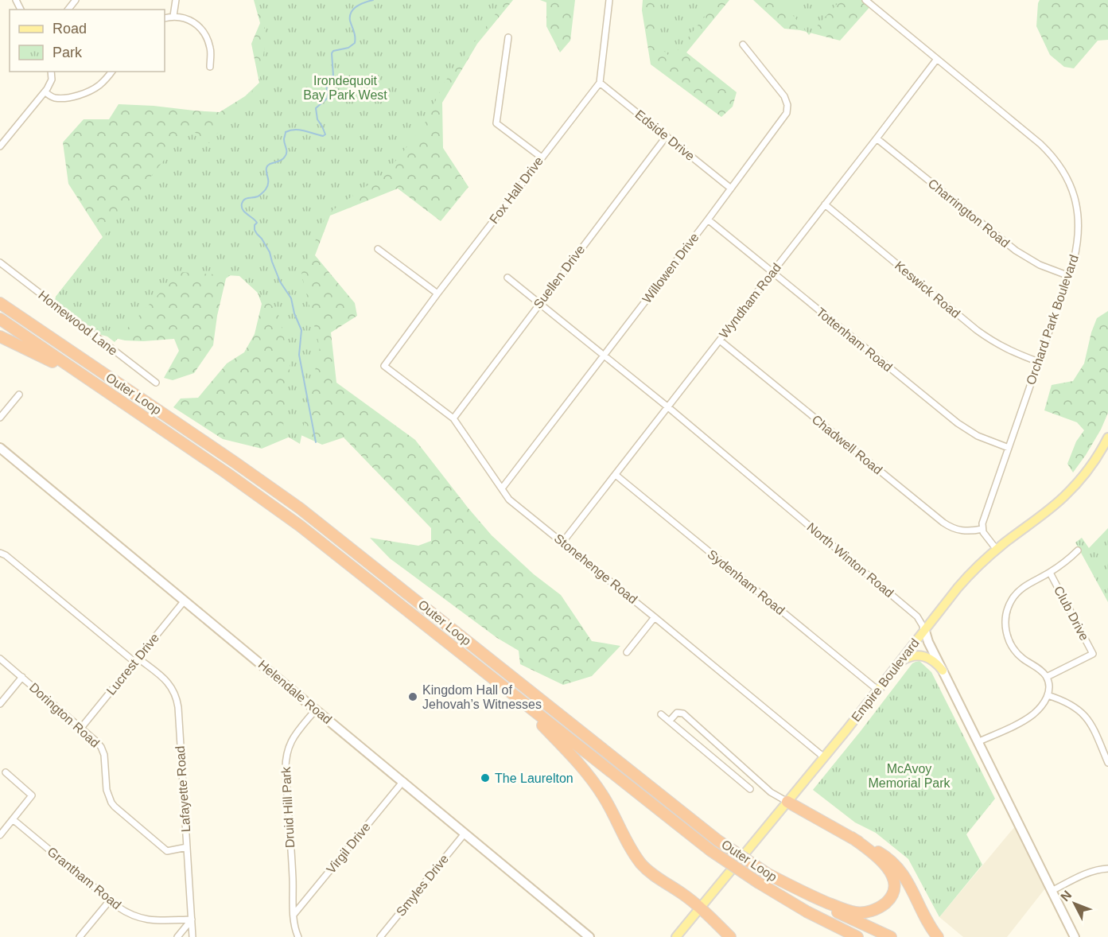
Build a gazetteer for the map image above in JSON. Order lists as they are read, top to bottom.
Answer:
{
  "streets": {
    "highway": ["Outer Loop"],
    "main road": ["Empire Boulevard"],
    "street": [
      "Edside Drive",
      "Fox Hall Drive",
      "Charrington Road",
      "Willowen Drive",
      "Suellen Drive",
      "Keswick Road",
      "Wyndham Road",
      "Orchard Park Boulevard",
      "Homewood Lane",
      "Tottenham Road",
      "Chadwell Road",
      "North Winton Road",
      "Stonehenge Road",
      "Sydenham Road",
      "Club Drive",
      "Lucrest Drive",
      "Helendale Road",
      "Dorington Road",
      "Lafayette Road",
      "Druid Hill Park",
      "Virgil Drive",
      "Grantham Road",
      "Smyles Drive"
    ]
  },
  "crossings": [
    ["Edside Drive", "Fox Hall Drive"],
    ["Edside Drive", "Willowen Drive"],
    ["Edside Drive", "Suellen Drive"],
    ["Fox Hall Drive", "Stonehenge Road"],
    ["Charrington Road", "Wyndham Road"],
    ["Charrington Road", "Orchard Park Boulevard"],
    ["Willowen Drive", "Tottenham Road"],
    ["Willowen Drive", "North Winton Road"],
    ["Willowen Drive", "Stonehenge Road"],
    ["Suellen Drive", "North Winton Road"],
    ["Suellen Drive", "Stonehenge Road"],
    ["Keswick Road", "Wyndham Road"],
    ["Keswick Road", "Orchard Park Boulevard"],
    ["Wyndham Road", "Orchard Park Boulevard"],
    ["Wyndham Road", "Tottenham Road"],
    ["Wyndham Road", "Chadwell Road"],
    ["Wyndham Road", "North Winton Road"],
    ["Wyndham Road", "Stonehenge Road"],
    ["Wyndham Road", "Sydenham Road"],
    ["Orchard Park Boulevard", "Tottenham Road"],
    ["Orchard Park Boulevard", "Chadwell Road"],
    ["North Winton Road", "Empire Boulevard"],
    ["Stonehenge Road", "Empire Boulevard"],
    ["Sydenham Road", "Empire Boulevard"],
    ["Lucrest Drive", "Helendale Road"],
    ["Lucrest Drive", "Dorington Road"],
    ["Lucrest Drive", "Lafayette Road"],
    ["Helendale Road", "Druid Hill Park"],
    ["Helendale Road", "Virgil Drive"],
    ["Helendale Road", "Smyles Drive"],
    ["Dorington Road", "Lafayette Road"],
    ["Lafayette Road", "Grantham Road"],
    ["Druid Hill Park", "Virgil Drive"]
  ],
  "parks": ["Irondequoit Bay Park West", "McAvoy Memorial Park"],
  "places": ["Kingdom Hall of Jehovah’s Witnesses", "The Laurelton"],
  "legend": ["Road", "Park"],
  "north": "top left"
}
